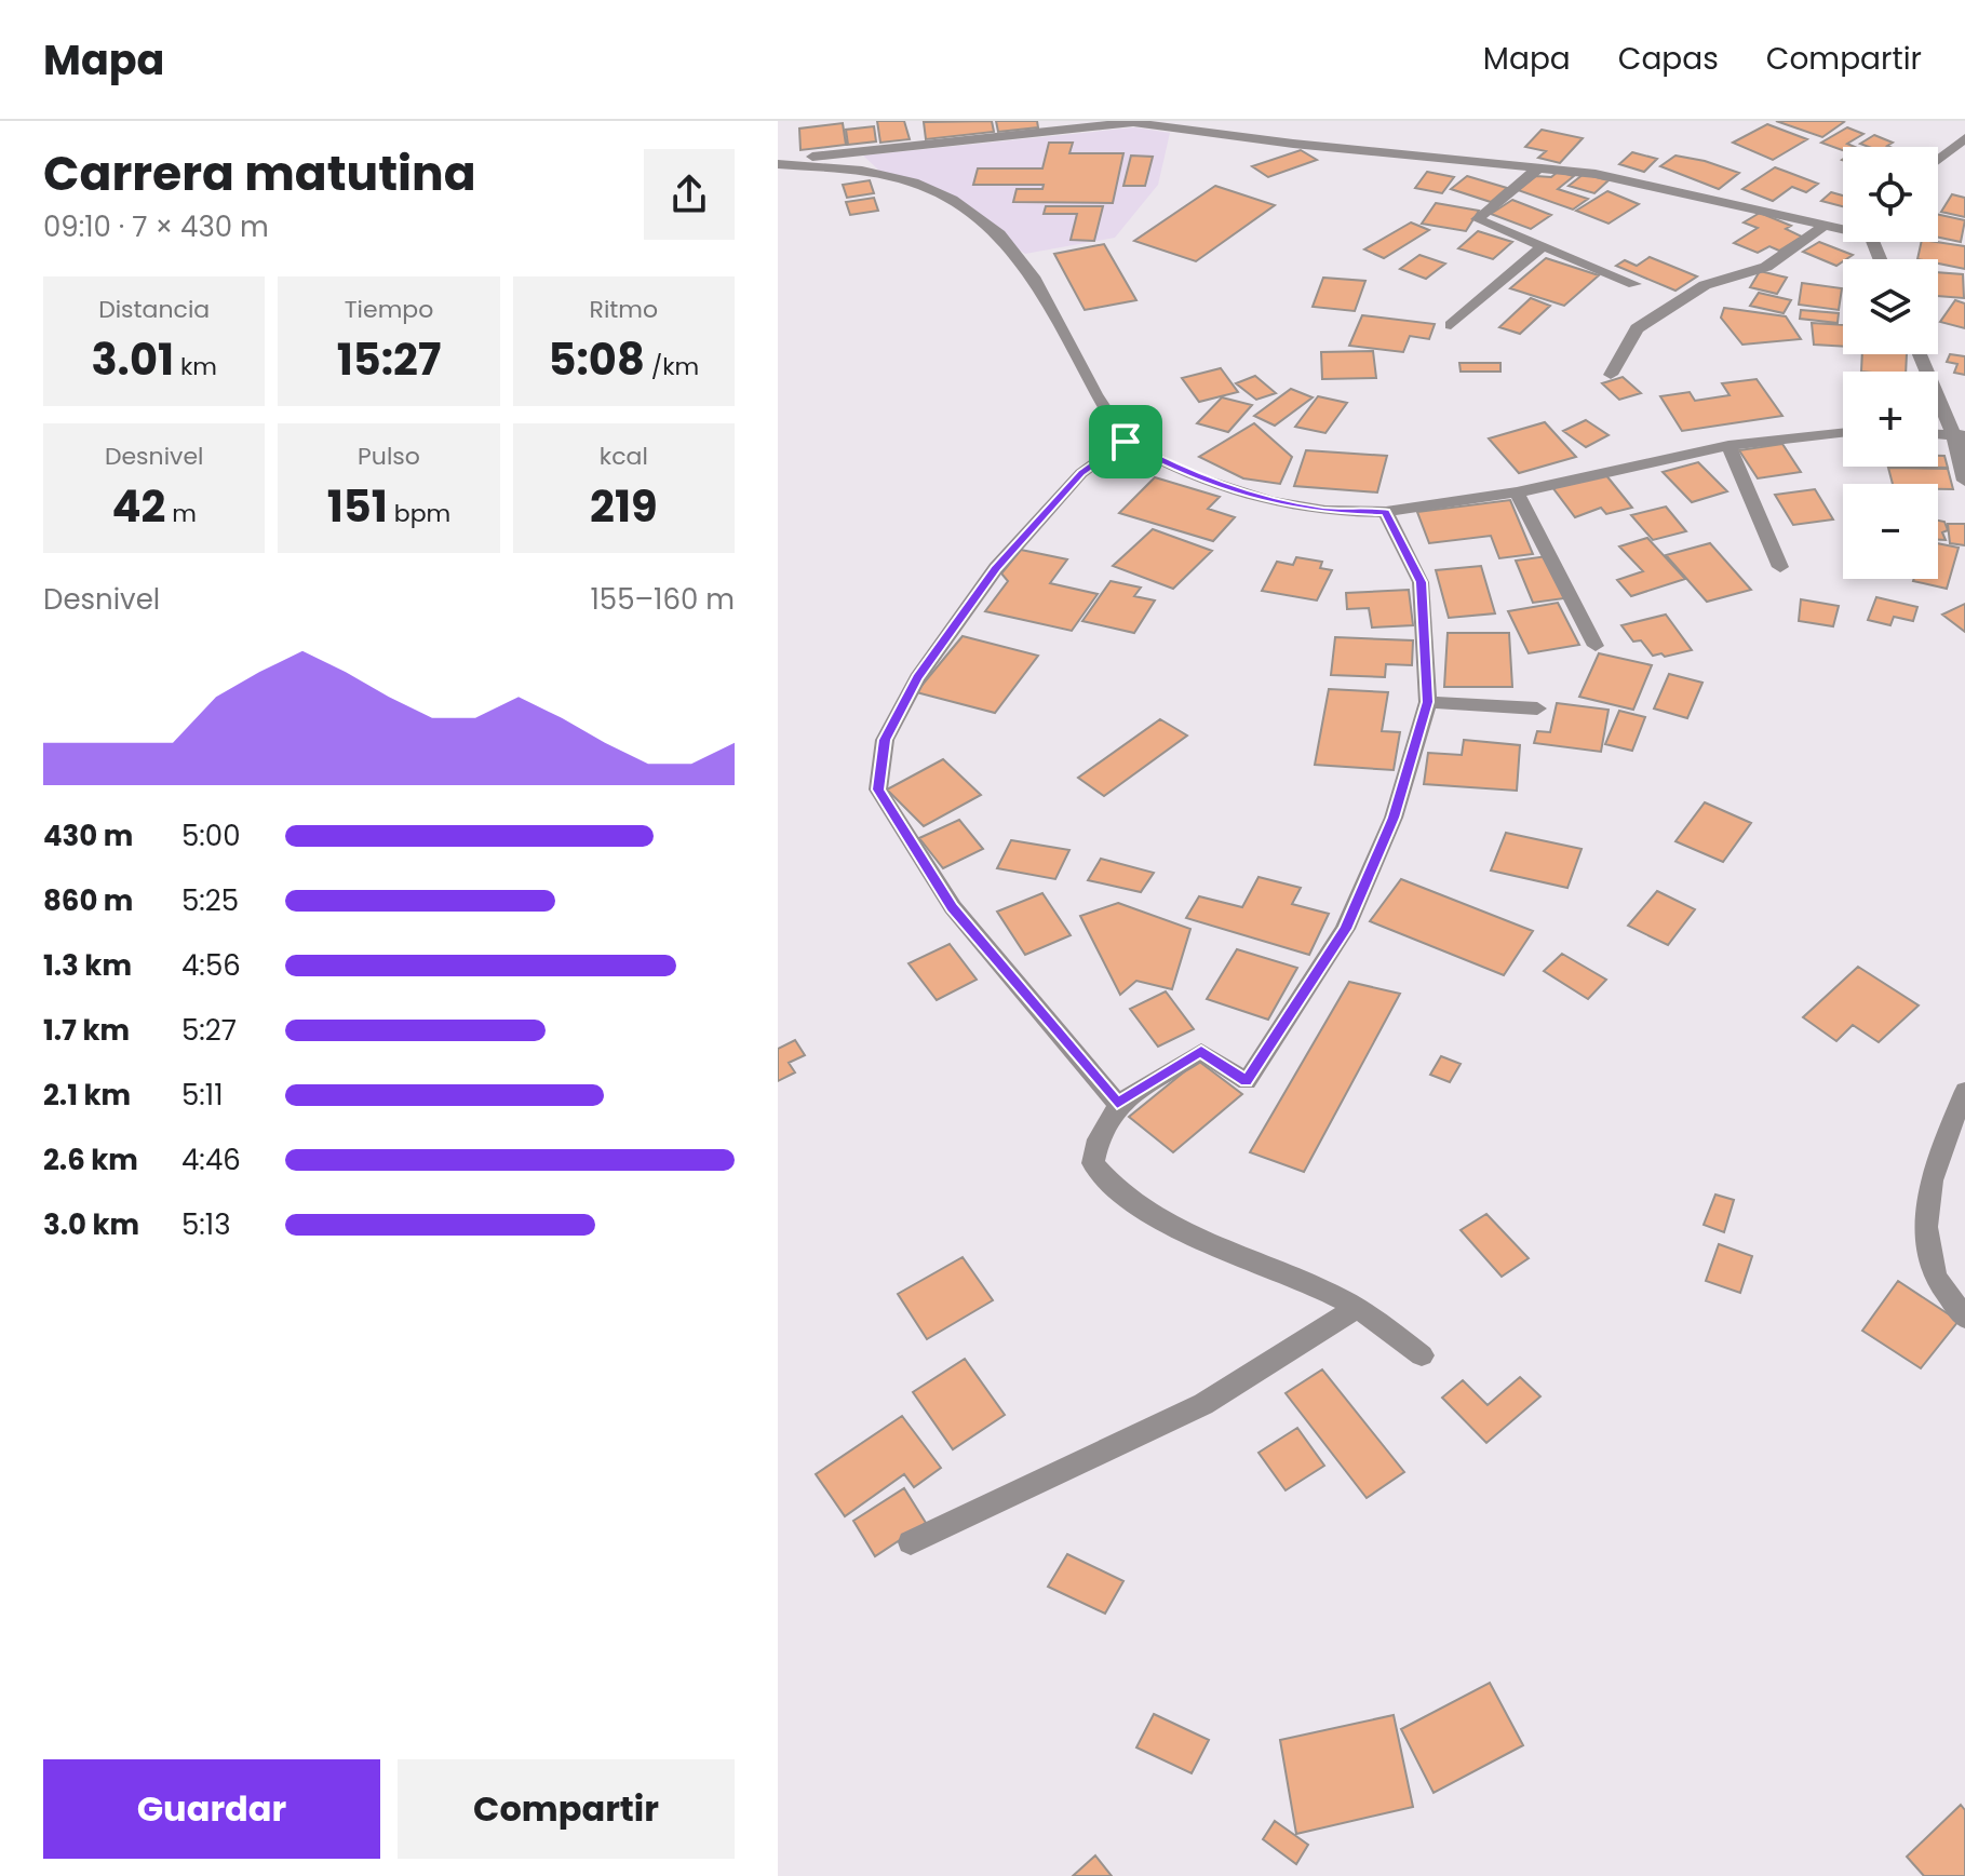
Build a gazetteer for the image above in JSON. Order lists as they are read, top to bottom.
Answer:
{
  "page": {
    "header": "Mapa",
    "nav": ["Mapa", "Capas", "Compartir"],
    "heading": ["Carrera matutina", "09:10 · 7 × 430 m"],
    "map_buttons": ["+", "−"],
    "stats": [
      ["Distancia", "3.01 km"],
      ["Tiempo", "15:27"],
      ["Ritmo", "5:08 /km"],
      ["Desnivel", "42 m"],
      ["Pulso", "151 bpm"],
      ["kcal", "219"]
    ],
    "chart": ["Desnivel", "155–160 m"],
    "list": [
      {
        "name": "430 m",
        "note": "5:00"
      },
      {
        "name": "860 m",
        "note": "5:25"
      },
      {
        "name": "1.3 km",
        "note": "4:56"
      },
      {
        "name": "1.7 km",
        "note": "5:27"
      },
      {
        "name": "2.1 km",
        "note": "5:11"
      },
      {
        "name": "2.6 km",
        "note": "4:46"
      },
      {
        "name": "3.0 km",
        "note": "5:13"
      }
    ],
    "buttons": ["Guardar", "Compartir"]
  }
}
